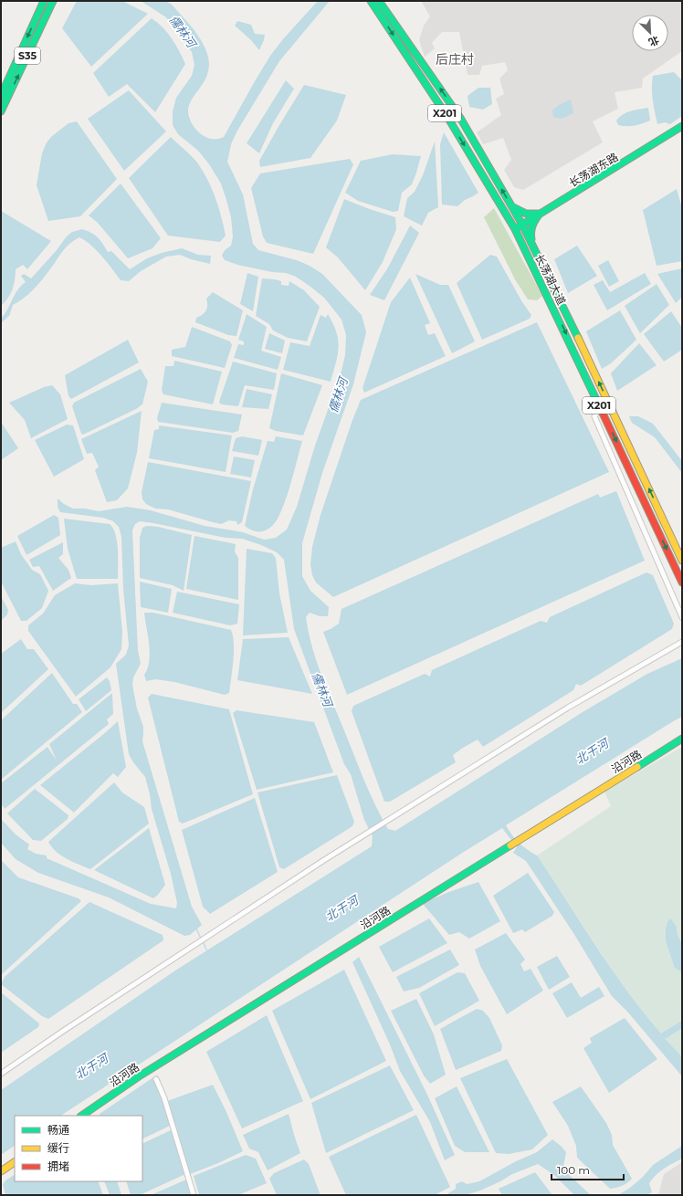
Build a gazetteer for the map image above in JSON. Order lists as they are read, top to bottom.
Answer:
{
  "streets": {
    "main road": [
      "S35",
      "X201",
      "长荡湖东路",
      "长荡湖大道",
      "沿河路"
    ]
  },
  "crossings": [
    ["长荡湖东路", "长荡湖大道"]
  ],
  "districts": ["后庄村"],
  "water": ["儒林河", "北干河"],
  "legend": ["畅通", "缓行", "拥堵"],
  "scale_bar": "100 m",
  "north": "bottom right"
}
